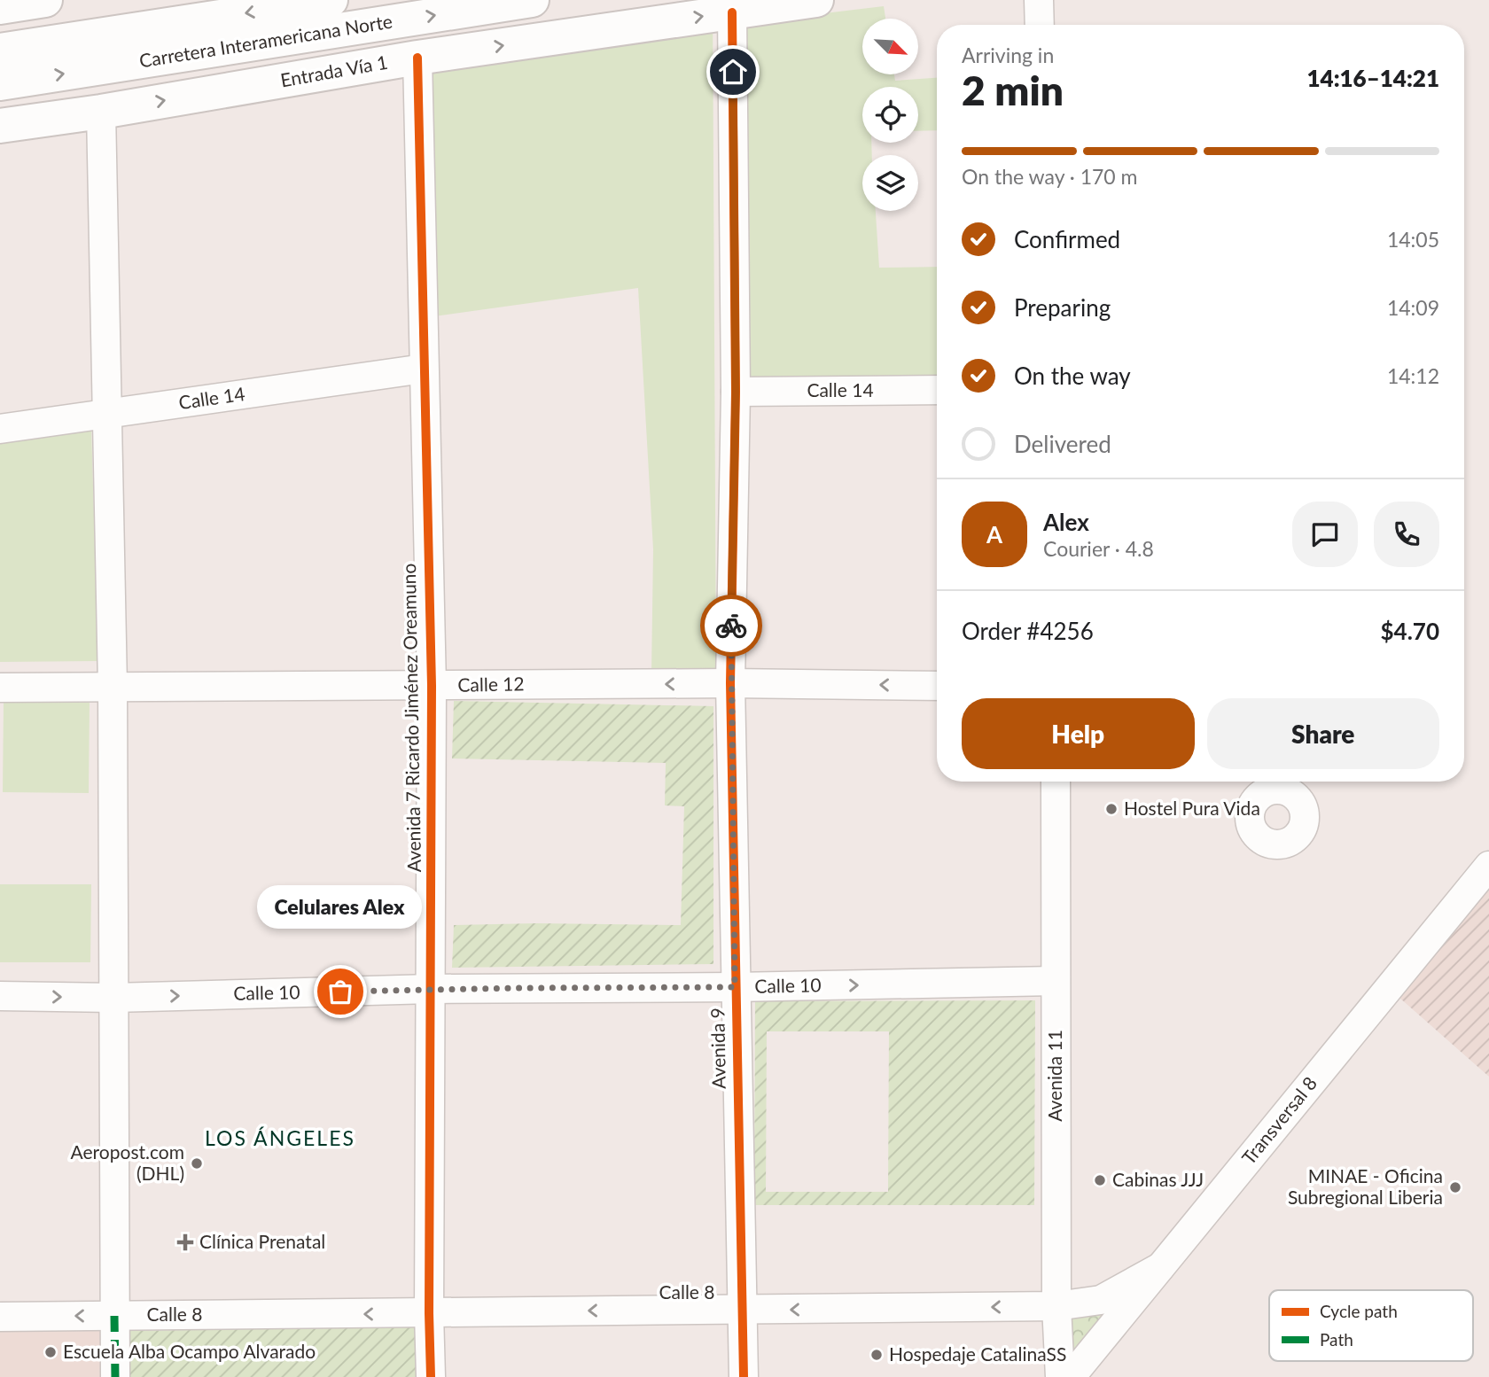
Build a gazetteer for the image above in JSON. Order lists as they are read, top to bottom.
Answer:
{
  "streets": {
    "main road": ["Carretera Interamericana Norte", "Entrada Vía 1"],
    "street": [
      "Calle 14",
      "Calle 12",
      "Avenida 7 Ricardo Jiménez Oreamuno",
      "Calle 10",
      "Avenida 9",
      "Avenida 11",
      "Transversal 8",
      "Calle 8"
    ]
  },
  "crossings": [
    ["Entrada Vía 1", "Avenida 7 Ricardo Jiménez Oreamuno"],
    ["Entrada Vía 1", "Avenida 9"],
    ["Calle 14", "Avenida 7 Ricardo Jiménez Oreamuno"],
    ["Calle 14", "Avenida 9"],
    ["Calle 12", "Avenida 7 Ricardo Jiménez Oreamuno"],
    ["Calle 12", "Avenida 9"],
    ["Avenida 7 Ricardo Jiménez Oreamuno", "Calle 10"],
    ["Avenida 7 Ricardo Jiménez Oreamuno", "Calle 8"],
    ["Calle 10", "Avenida 9"],
    ["Calle 10", "Avenida 11"],
    ["Avenida 9", "Calle 8"],
    ["Avenida 11", "Calle 8"],
    ["Transversal 8", "Calle 8"]
  ],
  "one_way": [
    "Entrada Vía 1",
    "Calle 12",
    "Calle 10",
    "Calle 8"
  ],
  "districts": ["LOS ÁNGELES"],
  "places": {
    "other": [
      "Hostel Pura Vida",
      "Celulares Alex",
      "Aeropost.com (DHL)",
      "Cabinas JJJ",
      "MINAE - Oficina Subregional Liberia",
      "Escuela Alba Ocampo Alvarado",
      "Hospedaje CatalinaSS"
    ],
    "health": ["Clínica Prenatal"]
  },
  "legend": ["Cycle path", "Path"],
  "north": "bottom right",
  "page": {
    "heading": ["2 min", "Arriving in", "14:16–14:21"],
    "panel": [
      "Alex",
      "Courier · 4.8",
      "Order #4256",
      "$4.70"
    ],
    "bar": "On the way · 170 m",
    "list": [
      ["Confirmed", "14:05"],
      ["Preparing", "14:09"],
      ["On the way", "14:12"],
      "Delivered"
    ],
    "round": "A",
    "buttons": ["Help", "Share"],
    "bubble": "Celulares Alex"
  }
}
